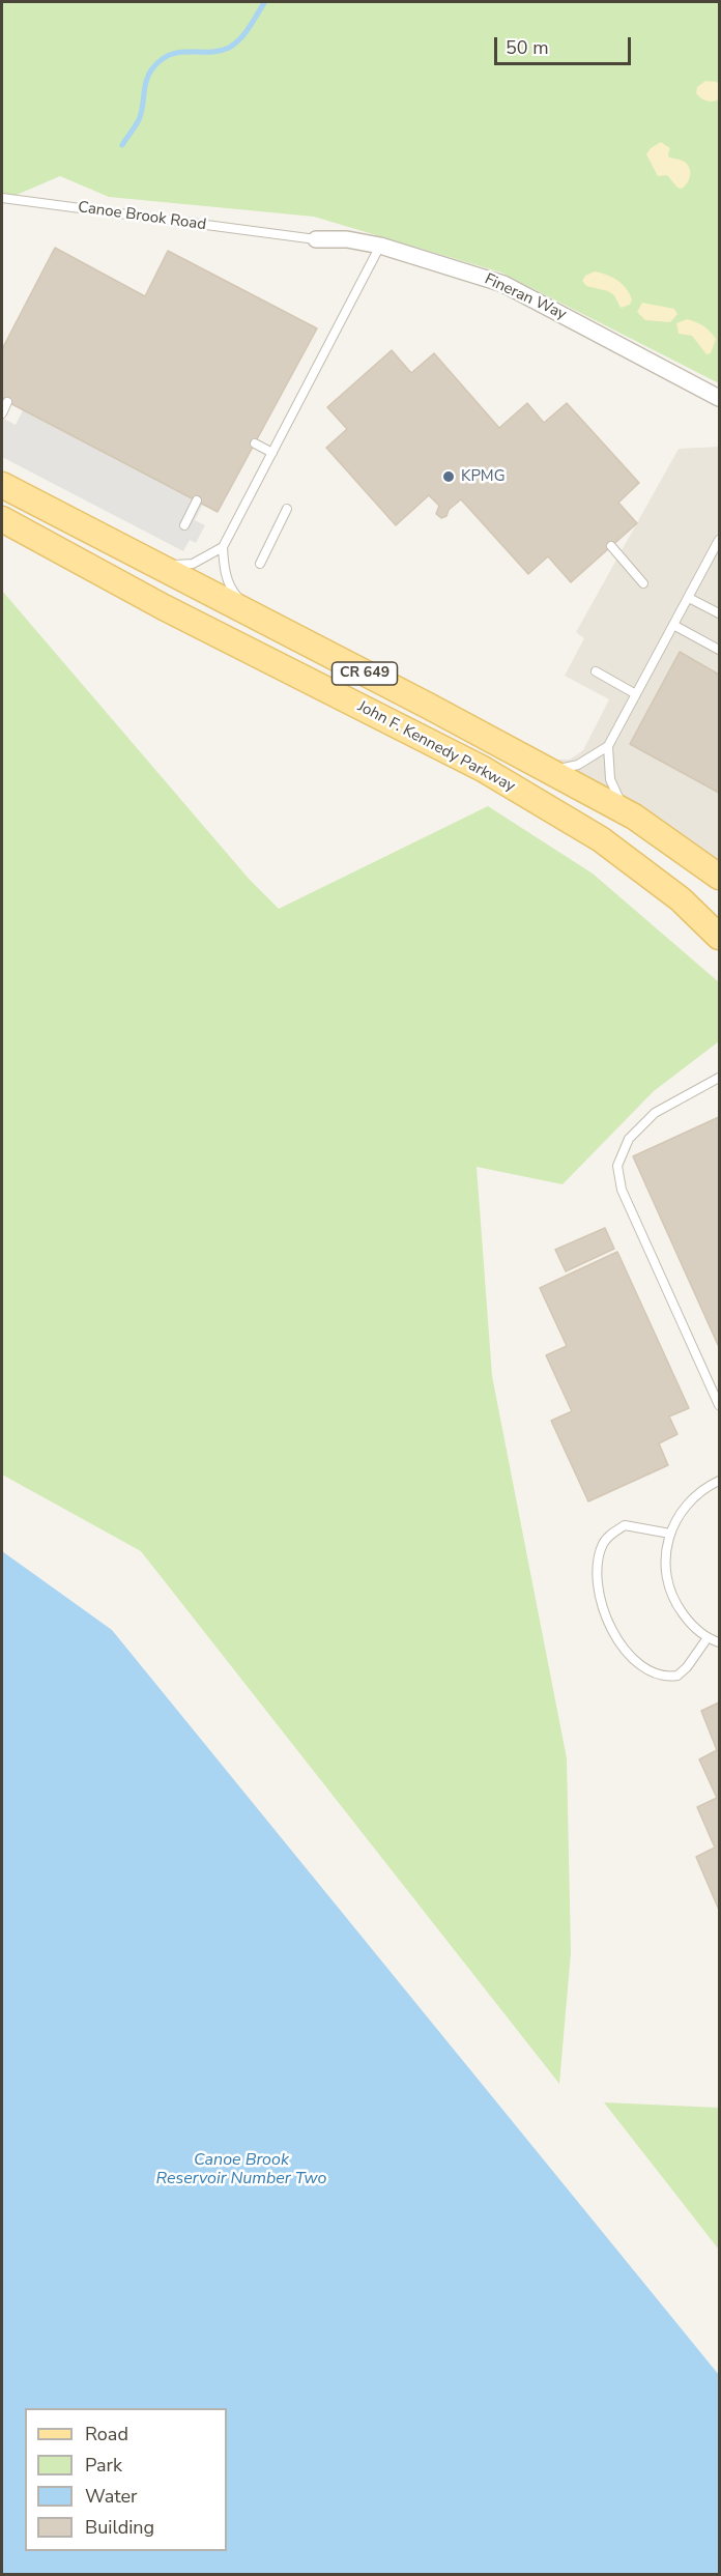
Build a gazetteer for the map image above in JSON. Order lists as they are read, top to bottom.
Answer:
{
  "streets": {
    "main road": ["CR 649", "John F. Kennedy Parkway"],
    "street": ["Fineran Way"],
    "lane": ["Canoe Brook Road"]
  },
  "crossings": [
    ["Canoe Brook Road", "Fineran Way"]
  ],
  "water": ["Canoe Brook Reservoir Number Two"],
  "places": ["KPMG"],
  "legend": [
    "Road",
    "Park",
    "Water",
    "Building"
  ],
  "scale_bar": "50 m"
}
